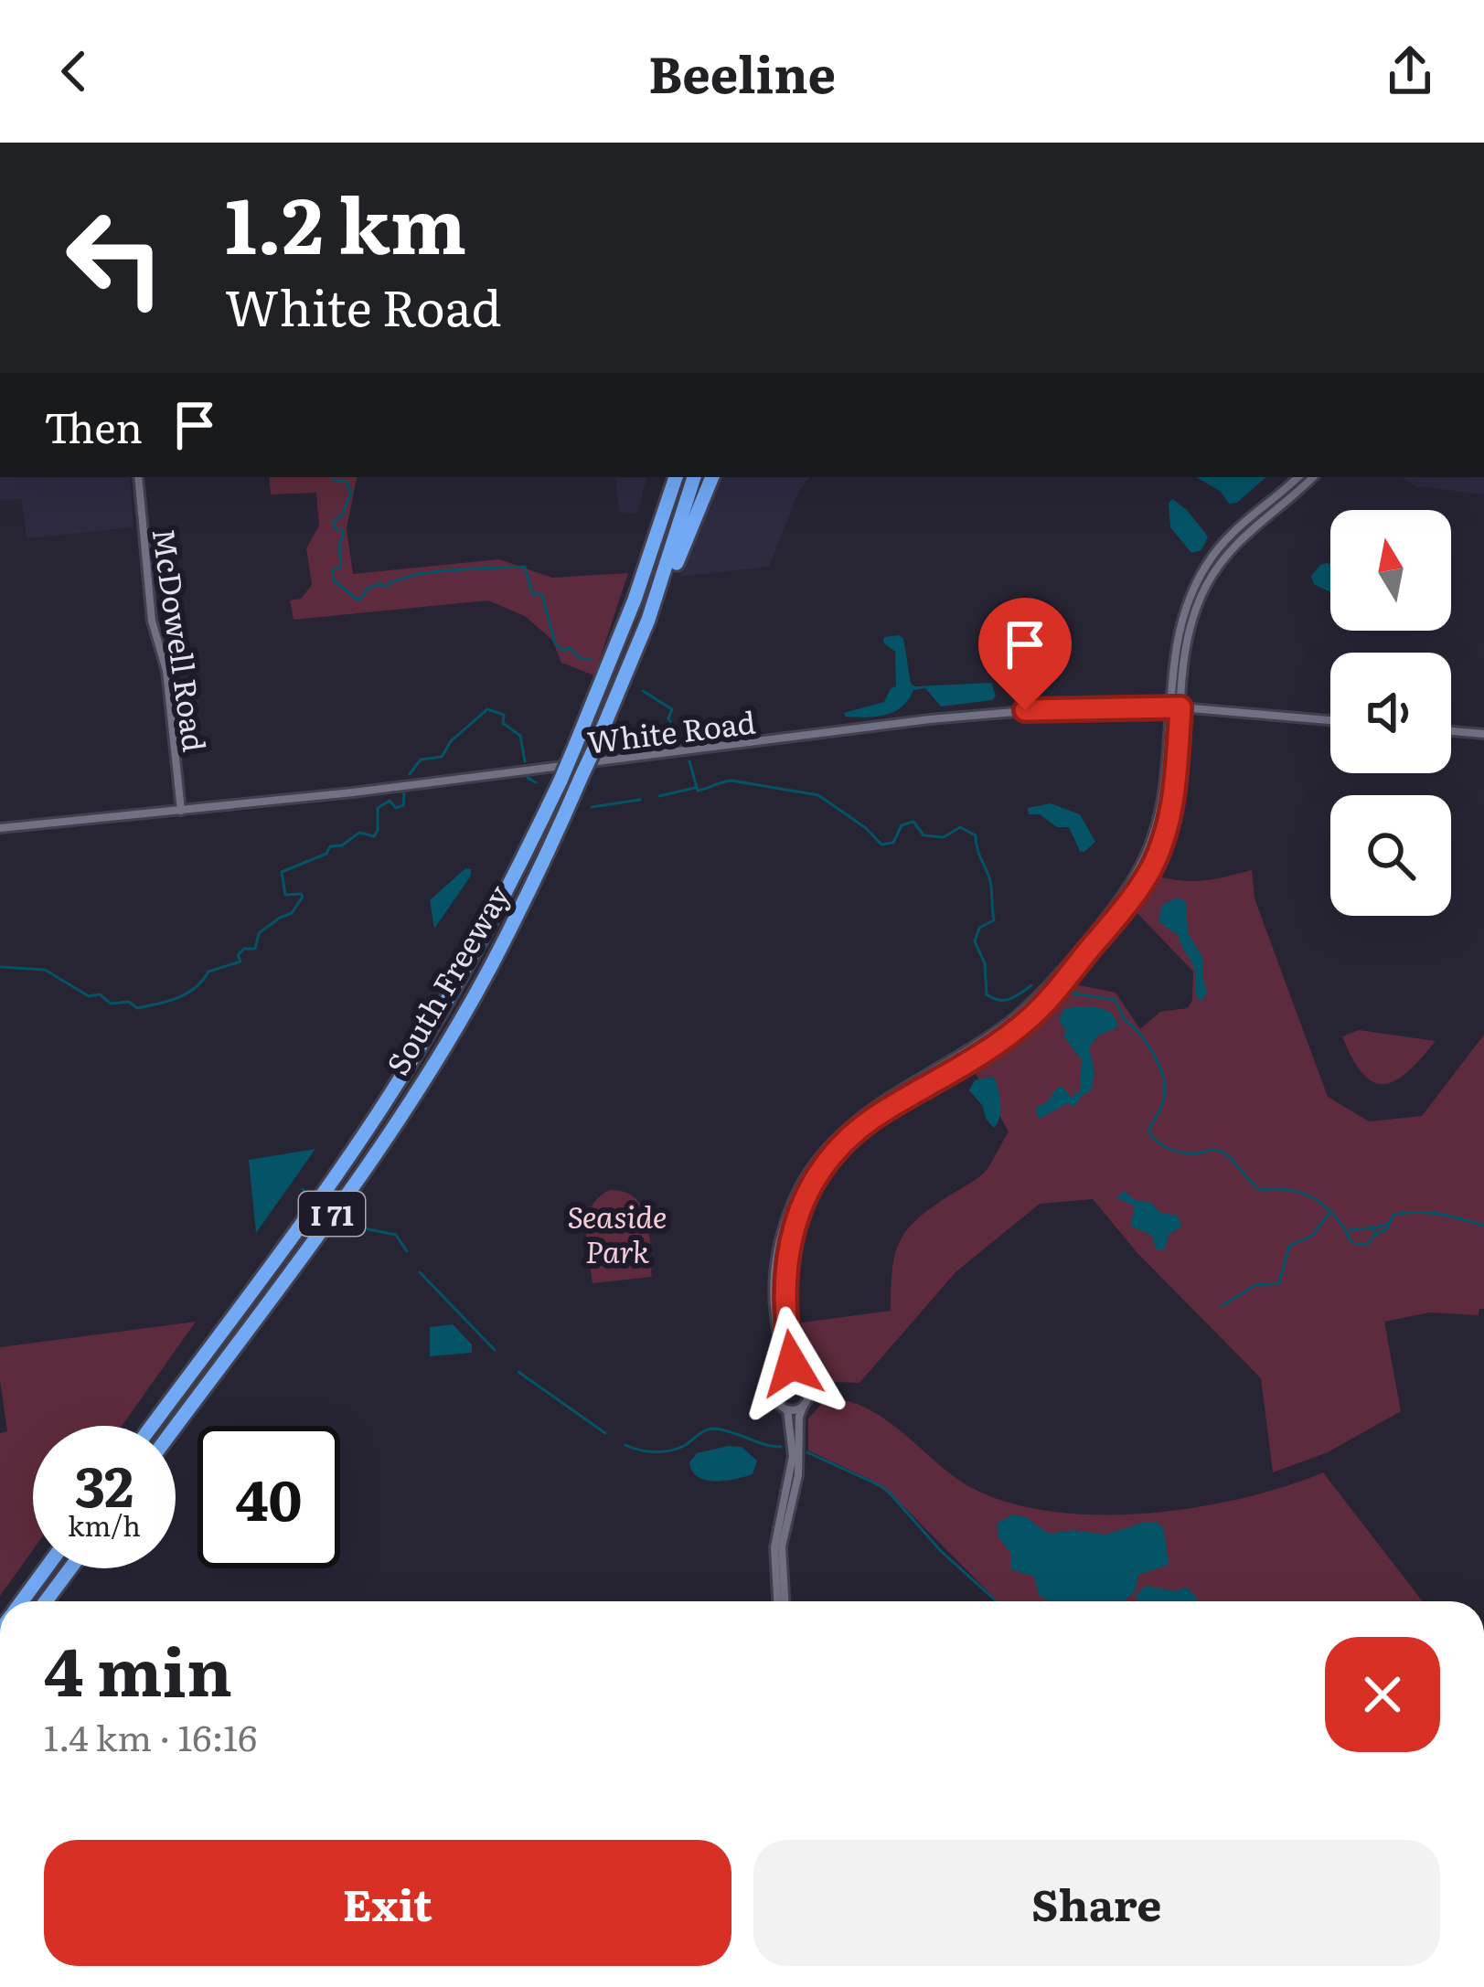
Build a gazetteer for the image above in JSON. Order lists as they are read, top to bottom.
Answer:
{
  "streets": {
    "highway": ["South Freeway", "I 71"],
    "street": ["McDowell Road", "White Road"]
  },
  "crossings": [
    ["McDowell Road", "White Road"],
    ["South Freeway", "I 71"]
  ],
  "parks": ["Seaside Park"],
  "north": "top",
  "page": {
    "header": "Beeline",
    "turn": ["1.2 km", "White Road"],
    "then": "Then",
    "speed": "32 km/h",
    "limit": "40",
    "heading": ["4 min", "1.4 km · 16:16"],
    "buttons": ["Exit", "Share"]
  }
}
